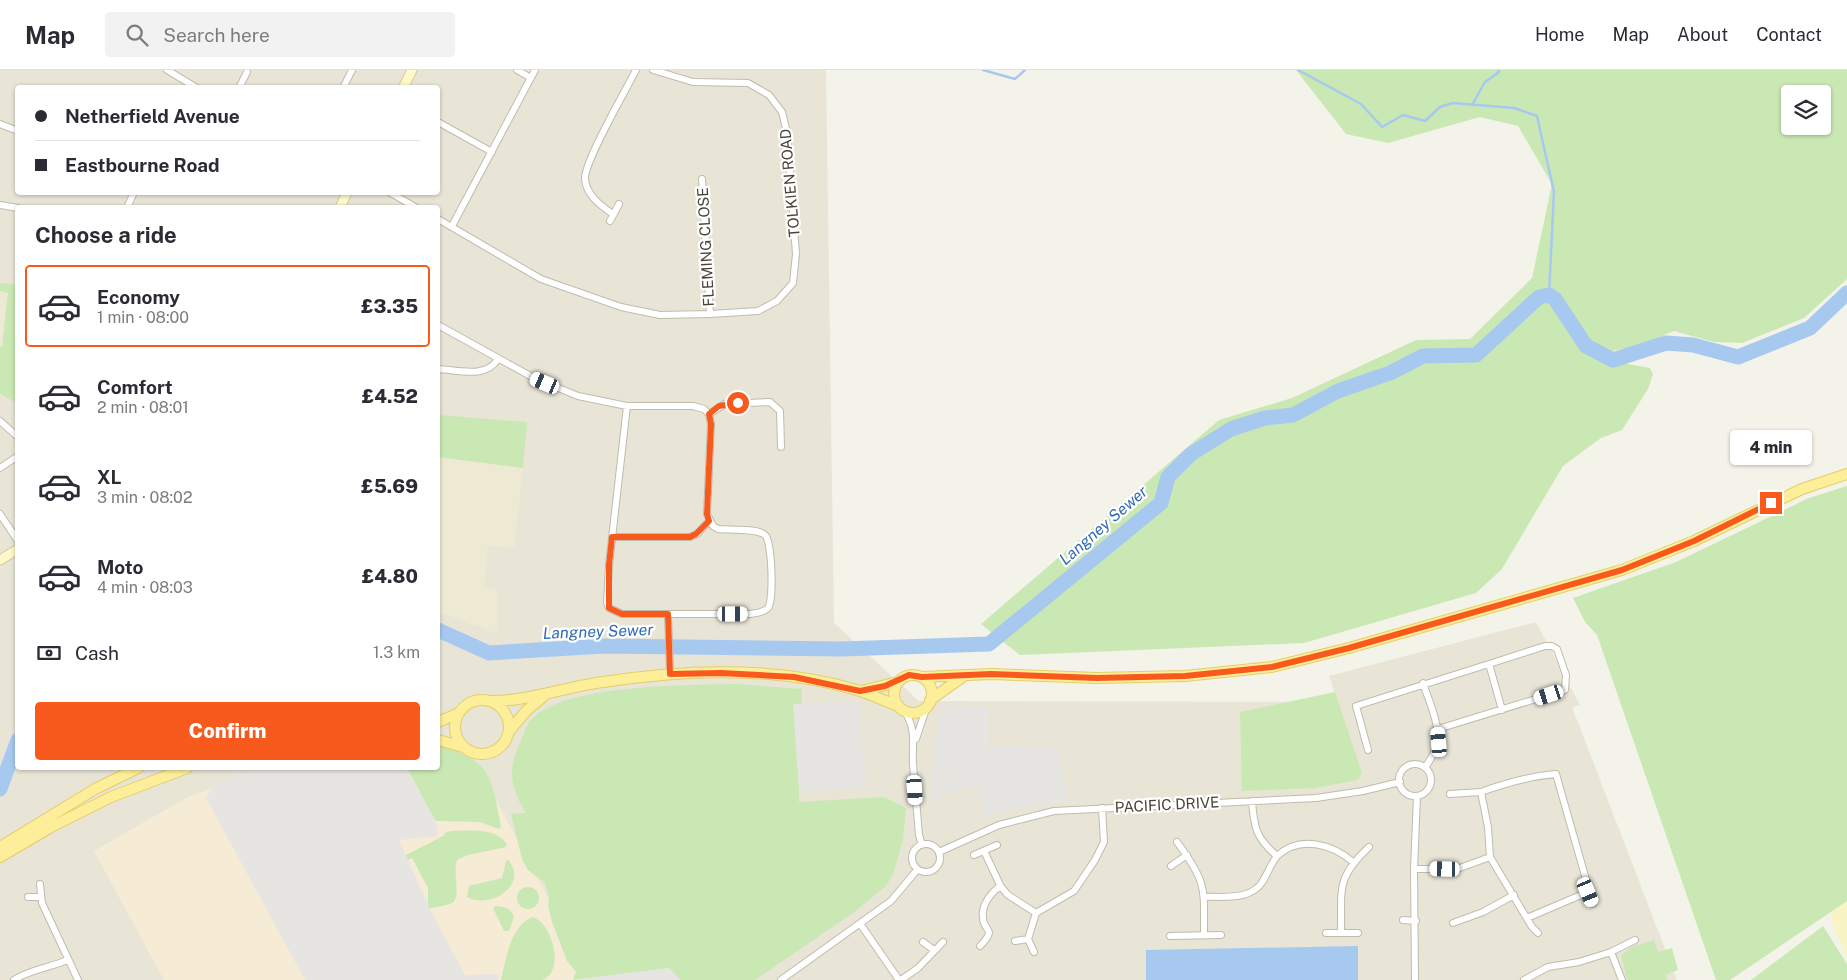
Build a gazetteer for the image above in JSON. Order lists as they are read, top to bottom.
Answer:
{
  "streets": {
    "street": ["TOLKIEN ROAD", "FLEMING CLOSE", "PACIFIC DRIVE"]
  },
  "crossings": [
    ["TOLKIEN ROAD", "FLEMING CLOSE"]
  ],
  "water": ["Langney Sewer"],
  "page": {
    "header": "Map",
    "search": "Search here",
    "nav": [
      "Home",
      "Map",
      "About",
      "Contact"
    ],
    "banner": ["Netherfield Avenue", "Eastbourne Road"],
    "heading": "Choose a ride",
    "list": [
      {
        "name": "Economy",
        "note": "1 min · 08:00",
        "value": "£3.35"
      },
      {
        "name": "Comfort",
        "note": "2 min · 08:01",
        "value": "£4.52"
      },
      {
        "name": "XL",
        "note": "3 min · 08:02",
        "value": "£5.69"
      },
      {
        "name": "Moto",
        "note": "4 min · 08:03",
        "value": "£4.80"
      }
    ],
    "bubble": "4 min",
    "pay": ["Cash", "1.3 km"],
    "buttons": "Confirm"
  }
}
